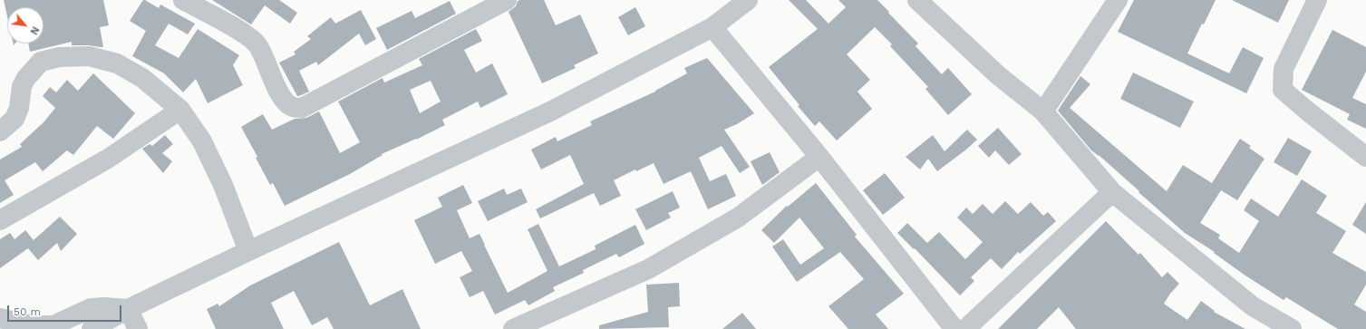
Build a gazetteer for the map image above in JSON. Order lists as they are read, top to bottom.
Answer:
{
  "scale_bar": "50 m",
  "north": "bottom right"
}
